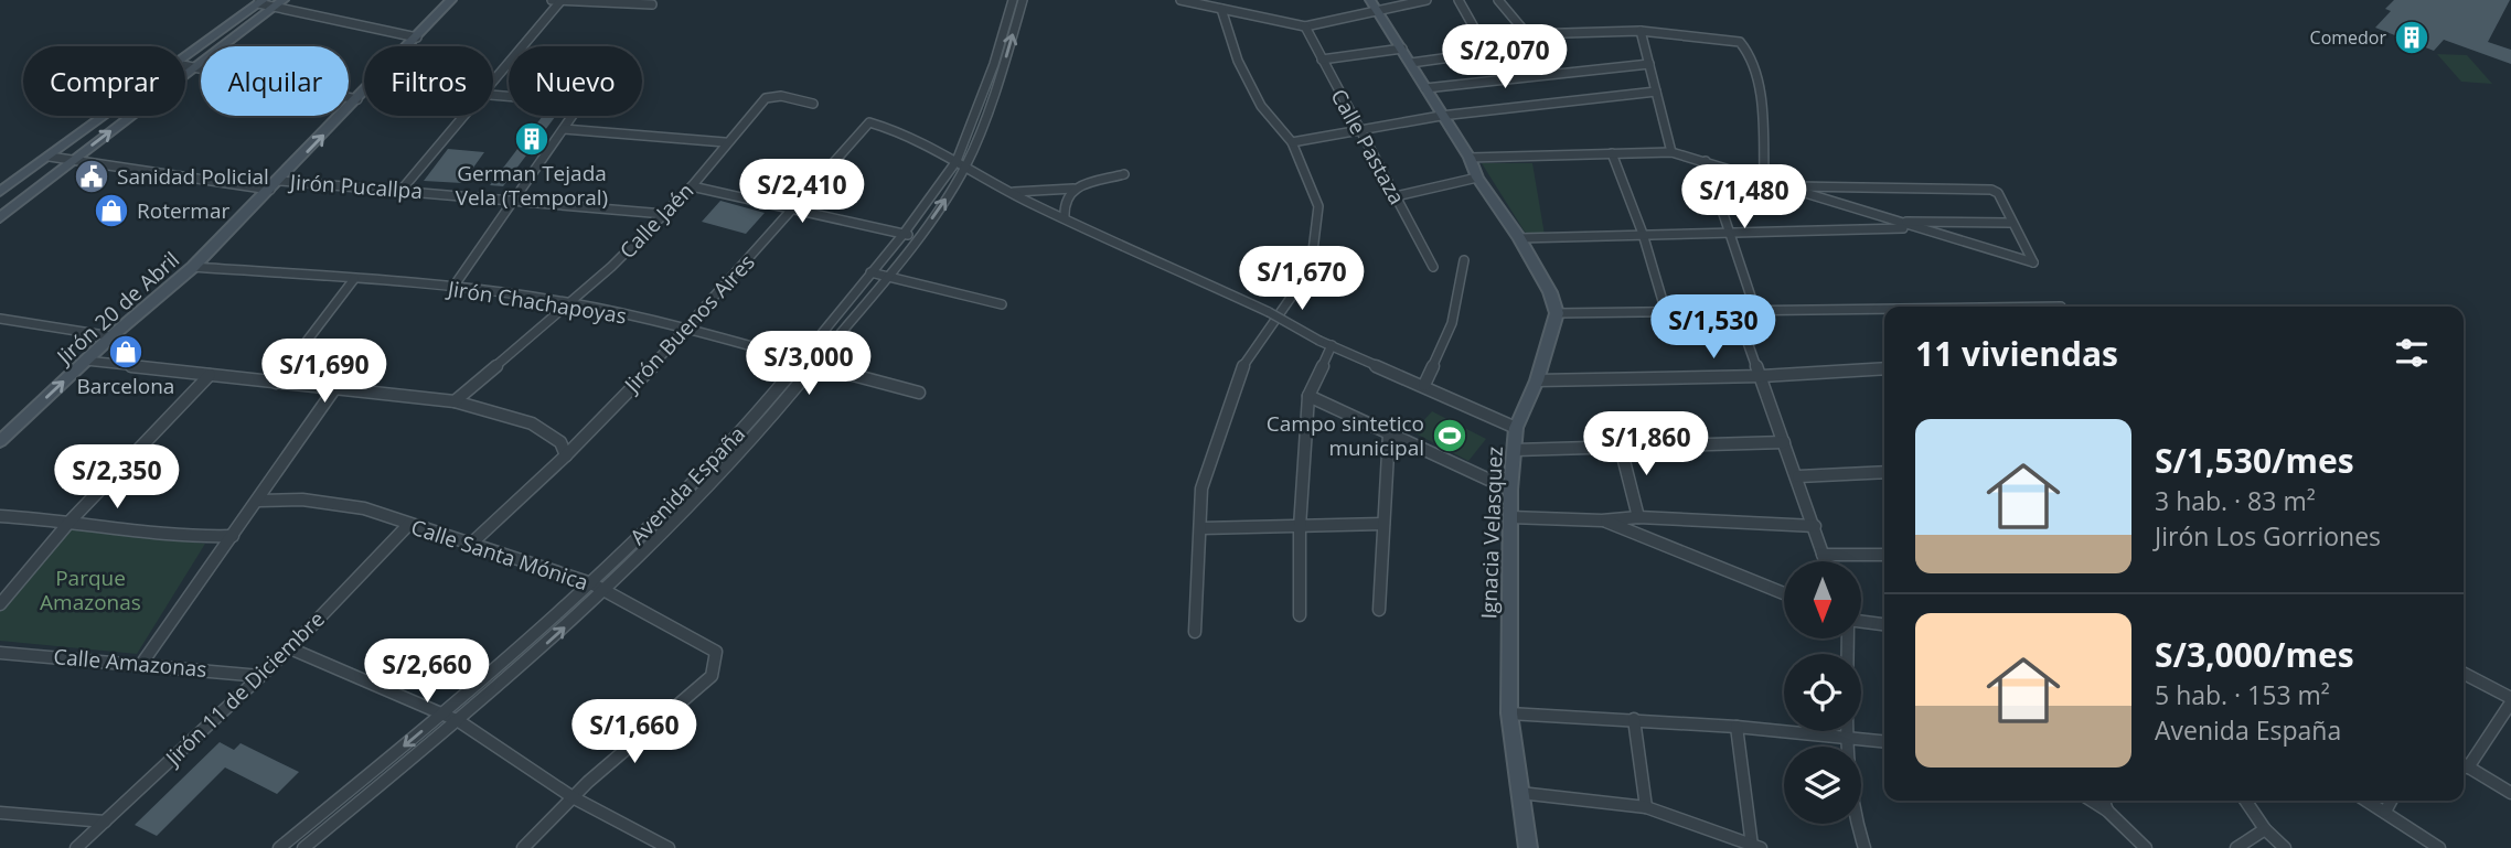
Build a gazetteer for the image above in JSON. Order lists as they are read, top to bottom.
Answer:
{
  "streets": {
    "main road": ["Jirón 20 de Abril", "Ignacia Velasquez"],
    "street": [
      "Calle Pastaza",
      "Jirón Pucallpa",
      "Calle Jaén",
      "Jirón Chachapoyas",
      "Jirón Buenos Aires",
      "Avenida España",
      "Calle Santa Mónica",
      "Calle Amazonas",
      "Jirón 11 de Diciembre"
    ]
  },
  "crossings": [
    ["Jirón Pucallpa", "Calle Jaén"],
    ["Jirón Pucallpa", "Jirón 20 de Abril"],
    ["Calle Jaén", "Jirón Chachapoyas"],
    ["Jirón Chachapoyas", "Jirón 20 de Abril"],
    ["Jirón Chachapoyas", "Jirón Buenos Aires"],
    ["Jirón Chachapoyas", "Avenida España"],
    ["Jirón Buenos Aires", "Avenida España"],
    ["Jirón Buenos Aires", "Calle Santa Mónica"],
    ["Avenida España", "Calle Santa Mónica"],
    ["Calle Santa Mónica", "Jirón 11 de Diciembre"],
    ["Calle Amazonas", "Jirón 11 de Diciembre"]
  ],
  "one_way": ["Jirón 20 de Abril"],
  "parks": ["Parque Amazonas"],
  "places": {
    "building": ["Comedor", "German Tejada Vela (Temporal)"],
    "public building": ["Sanidad Policial"],
    "shop": ["Rotermar", "Barcelona"],
    "sports": ["Campo sintetico municipal"]
  },
  "north": "bottom",
  "page": {
    "price": [
      "S/2,070",
      "S/2,410",
      "S/1,480",
      "S/1,670",
      "S/1,530",
      "S/3,000",
      "S/1,690",
      "S/1,860",
      "S/2,350",
      "S/2,660",
      "S/1,660"
    ],
    "chip": [
      "Comprar",
      "Alquilar",
      "Filtros",
      "Nuevo"
    ],
    "heading": "11 viviendas",
    "list": [
      {
        "name": "S/1,530/mes",
        "note": "3 hab. · 83 m² · Jirón Los Gorriones"
      },
      {
        "name": "S/3,000/mes",
        "note": "5 hab. · 153 m² · Avenida España"
      }
    ]
  }
}
